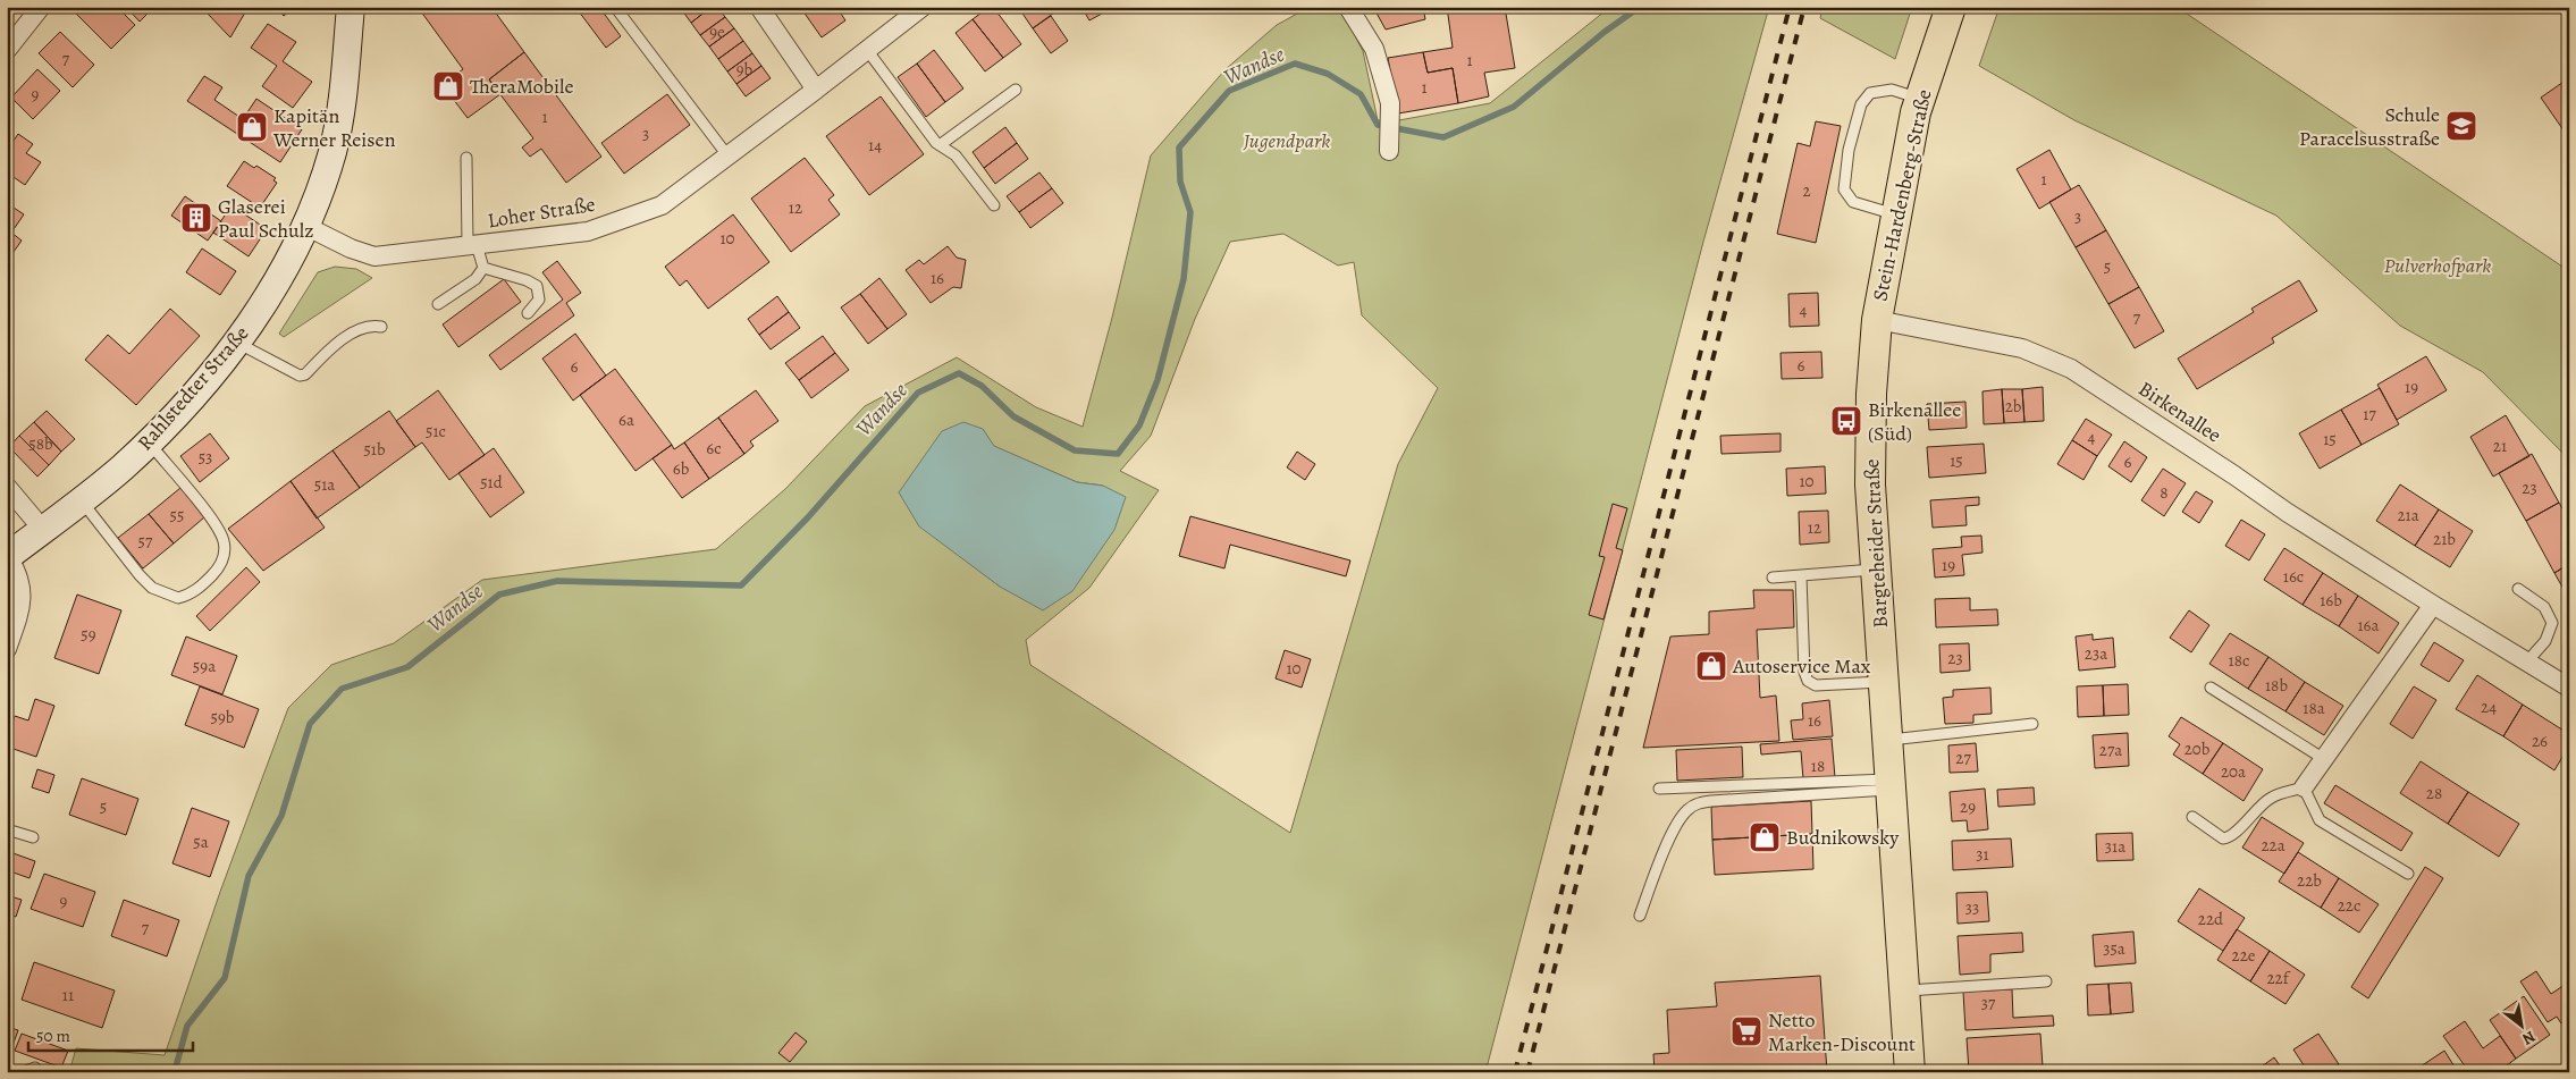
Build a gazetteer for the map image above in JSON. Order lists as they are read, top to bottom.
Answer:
{
  "streets": {
    "main road": ["Stein-Hardenberg-Straße", "Rahlstedter Straße", "Bargteheider Straße"],
    "street": ["Loher Straße", "Birkenallee"]
  },
  "crossings": [
    ["Stein-Hardenberg-Straße", "Birkenallee"],
    ["Stein-Hardenberg-Straße", "Bargteheider Straße"],
    ["Loher Straße", "Rahlstedter Straße"],
    ["Birkenallee", "Bargteheider Straße"]
  ],
  "water": ["Wandse"],
  "parks": ["Jugendpark", "Pulverhofpark"],
  "places": {
    "shop": [
      "TheraMobile",
      "Kapitän Werner Reisen",
      "Autoservice Max",
      "Budnikowsky"
    ],
    "school or university": ["Schule Paracelsusstraße"],
    "building": ["Glaserei Paul Schulz"],
    "bus stop": ["Birkenallee (Süd)"],
    "supermarket": ["Netto Marken-Discount"]
  },
  "house_numbers": [
    "9e",
    "7",
    "1",
    "9b",
    "1",
    "9",
    "1",
    "3",
    "14",
    "1",
    "2",
    "12",
    "3",
    "10",
    "5",
    "16",
    "4",
    "7",
    "6",
    "6",
    "19",
    "2b",
    "17",
    "6a",
    "51c",
    "4",
    "15",
    "58b",
    "21",
    "6c",
    "51b",
    "53",
    "15",
    "6",
    "6b",
    "10",
    "51d",
    "51a",
    "23",
    "8",
    "55",
    "21a",
    "12",
    "21b",
    "57",
    "19",
    "16c",
    "16b",
    "16a",
    "59",
    "23a",
    "23",
    "18c",
    "59a",
    "10",
    "18b",
    "24",
    "18a",
    "59b",
    "16",
    "26",
    "20b",
    "27a",
    "27",
    "18",
    "20a",
    "28",
    "5",
    "29",
    "5a",
    "22a",
    "31a",
    "31",
    "22b",
    "9",
    "22c",
    "33",
    "22d",
    "7",
    "35a",
    "22e",
    "22f",
    "11",
    "37"
  ],
  "scale_bar": "50 m",
  "north": "bottom right"
}
